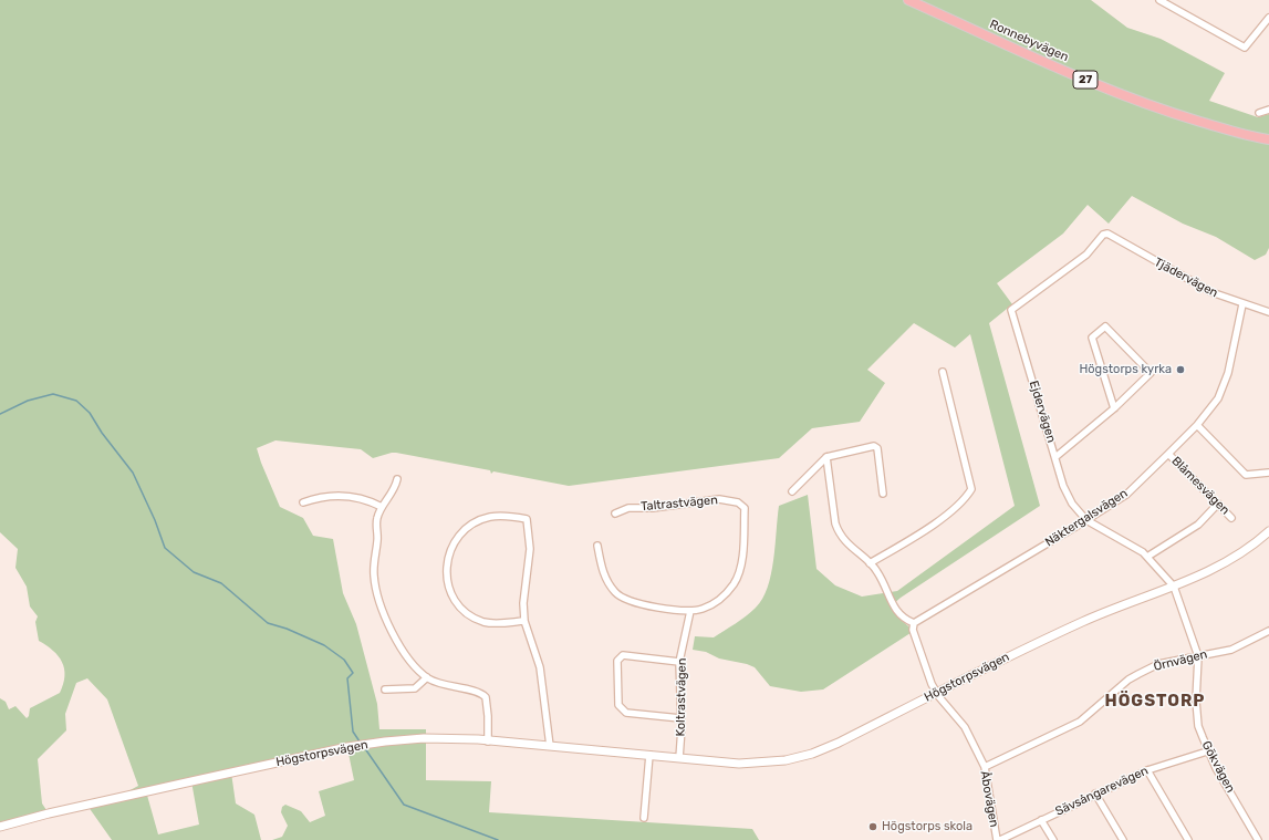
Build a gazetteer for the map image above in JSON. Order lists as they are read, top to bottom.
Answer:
{
  "streets": {
    "main road": ["Ronnebyvägen", "27"],
    "street": [
      "Tjädervägen",
      "Ejdervägen",
      "Blåmesvägen",
      "Taltrastvägen",
      "Näktergalsvägen",
      "Örnvägen",
      "Högstorpsvägen",
      "Koltrastvägen",
      "Gökvägen",
      "Sävsångarevägen",
      "Åbovägen"
    ]
  },
  "crossings": [
    ["Tjädervägen", "Ejdervägen"],
    ["Tjädervägen", "Näktergalsvägen"],
    ["Ejdervägen", "Näktergalsvägen"],
    ["Ejdervägen", "Högstorpsvägen"],
    ["Ejdervägen", "Gökvägen"],
    ["Blåmesvägen", "Näktergalsvägen"],
    ["Taltrastvägen", "Koltrastvägen"],
    ["Örnvägen", "Gökvägen"],
    ["Örnvägen", "Åbovägen"],
    ["Högstorpsvägen", "Koltrastvägen"],
    ["Högstorpsvägen", "Gökvägen"],
    ["Högstorpsvägen", "Åbovägen"],
    ["Gökvägen", "Sävsångarevägen"],
    ["Sävsångarevägen", "Åbovägen"]
  ],
  "districts": ["HÖGSTORP"],
  "places": ["Högstorps kyrka", "Högstorps skola"]
}
